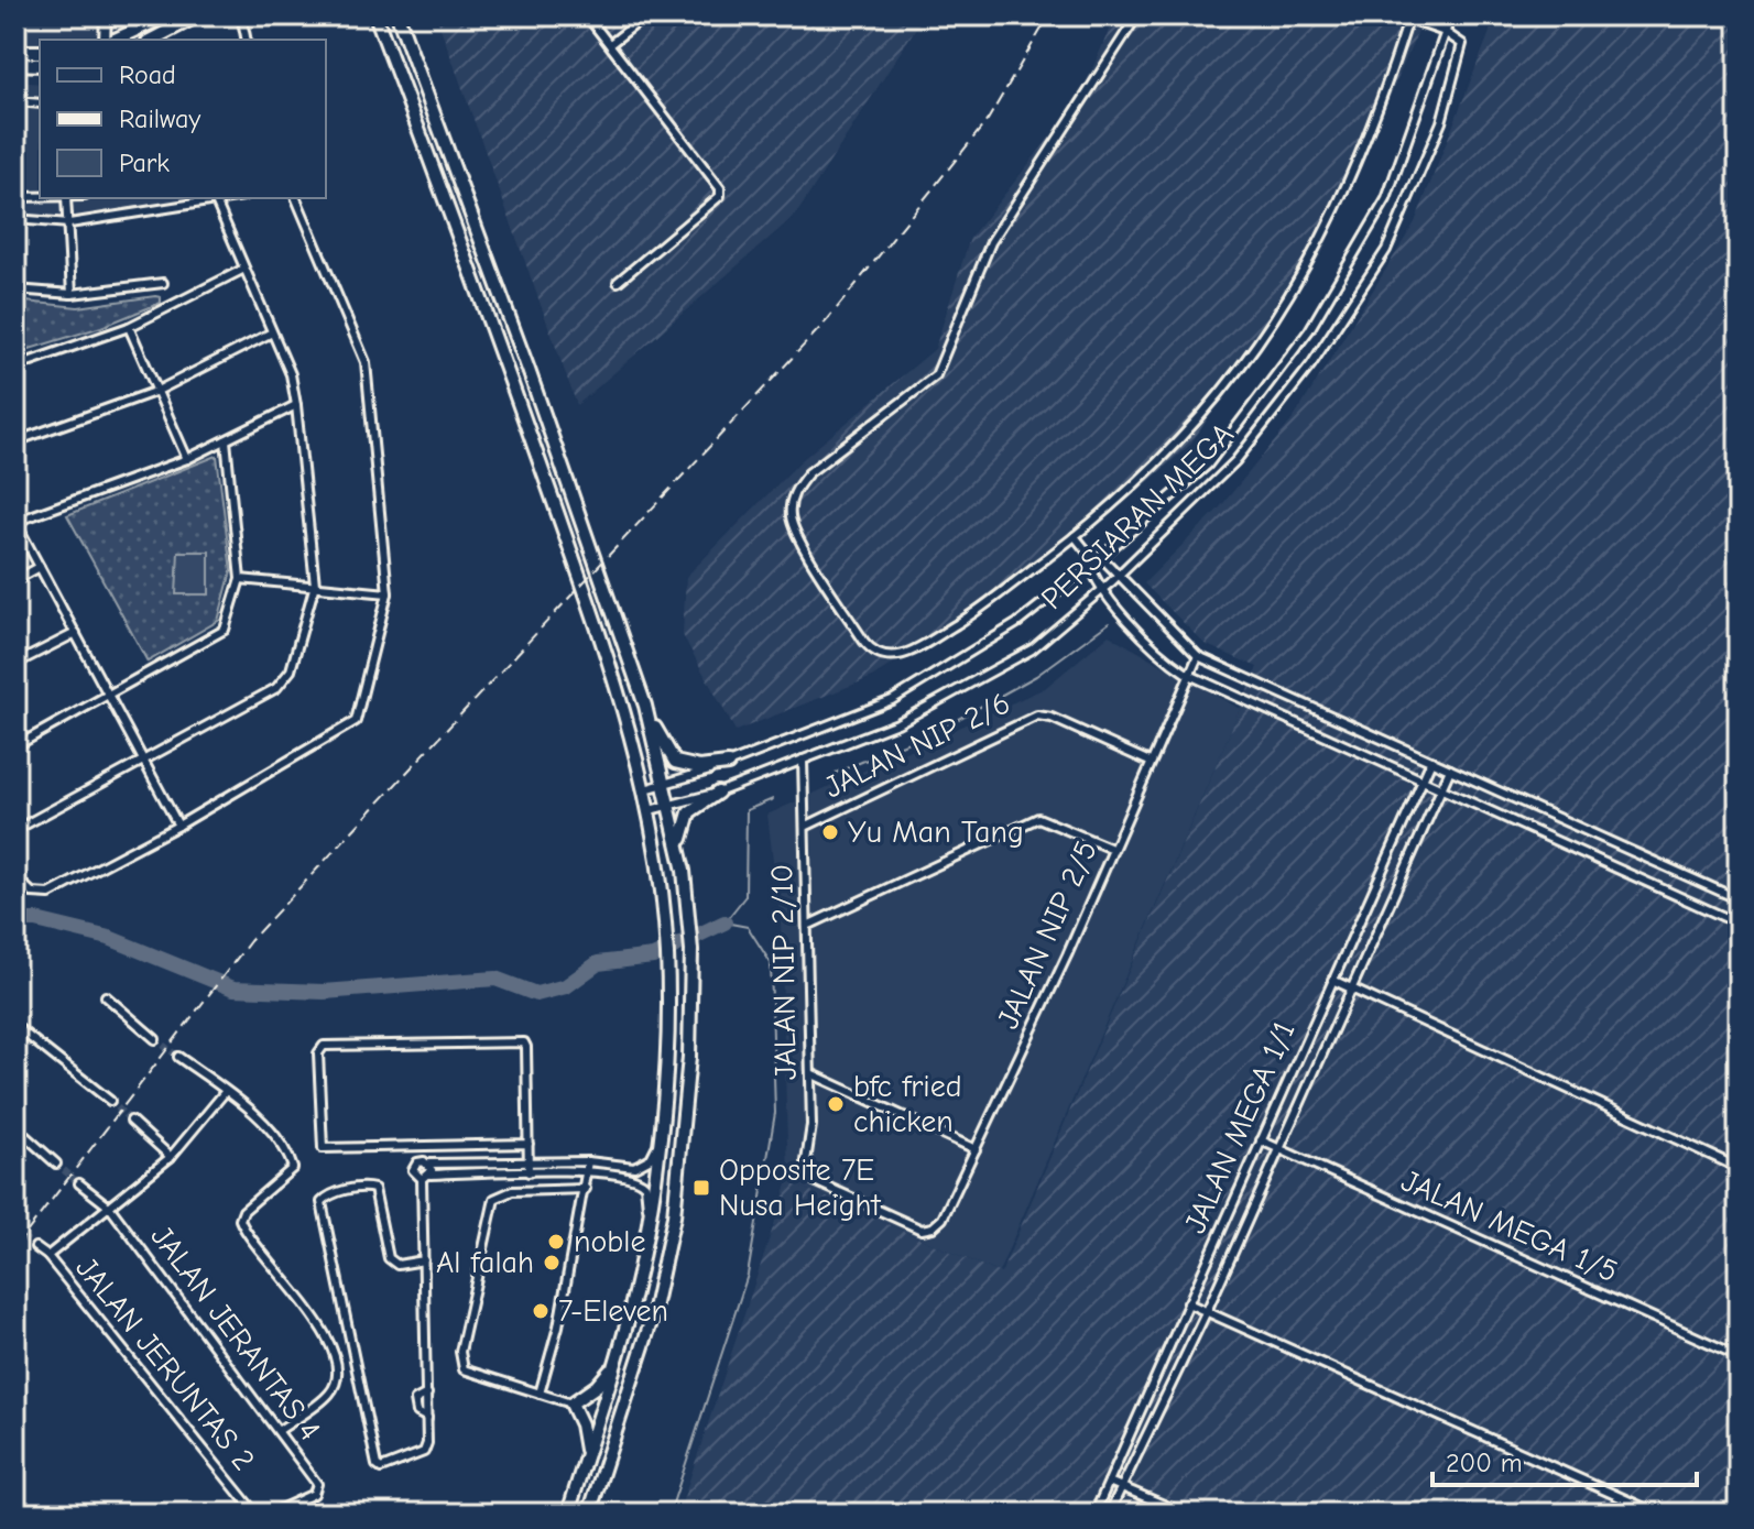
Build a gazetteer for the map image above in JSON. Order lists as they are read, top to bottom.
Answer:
{
  "streets": {
    "street": [
      "PERSIARAN MEGA",
      "JALAN NIP 2/6",
      "JALAN NIP 2/5",
      "JALAN NIP 2/10",
      "JALAN MEGA 1/1",
      "JALAN MEGA 1/5",
      "JALAN JERANTAS 4",
      "JALAN JERUNTAS 2"
    ]
  },
  "crossings": [
    ["PERSIARAN MEGA", "JALAN NIP 2/10"],
    ["JALAN NIP 2/6", "JALAN NIP 2/5"],
    ["JALAN NIP 2/6", "JALAN NIP 2/10"],
    ["JALAN NIP 2/5", "JALAN NIP 2/10"],
    ["JALAN MEGA 1/1", "JALAN MEGA 1/5"]
  ],
  "places": {
    "other": [
      "Yu Man Tang",
      "bfc fried chicken",
      "noble",
      "Al falah",
      "7-Eleven"
    ],
    "transit": ["Opposite 7E Nusa Height"]
  },
  "legend": ["Road", "Railway", "Park"],
  "scale_bar": "200 m"
}
